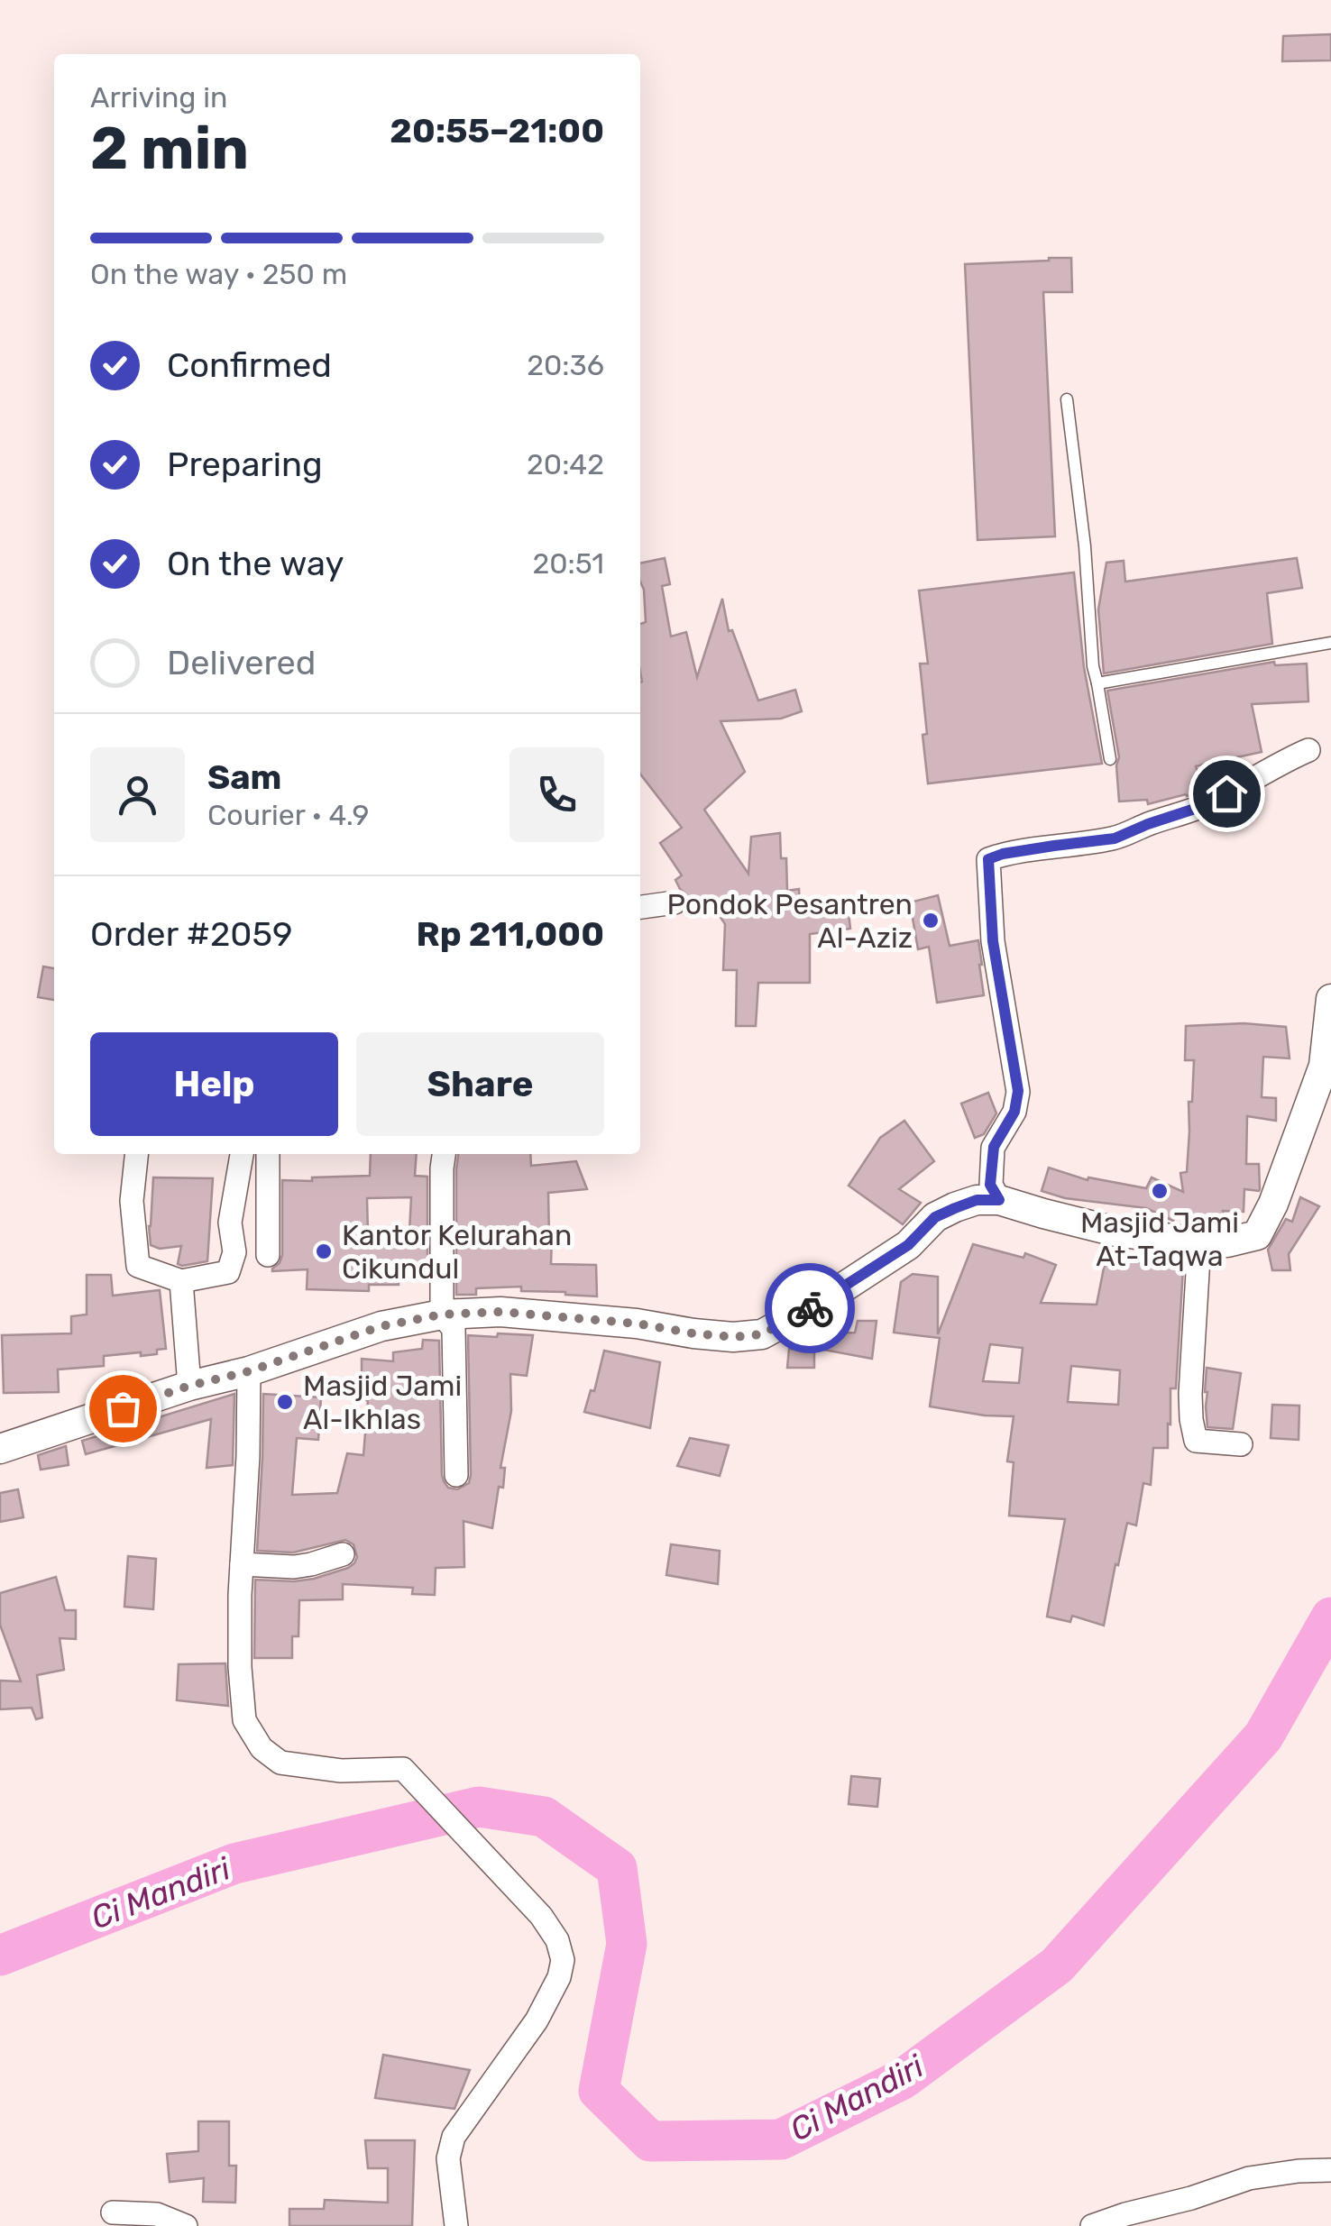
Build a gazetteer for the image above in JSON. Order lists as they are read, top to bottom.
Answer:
{
  "water": ["Ci Mandiri"],
  "places": [
    "Pondok Pesantren Al-Aziz",
    "Masjid Jami At-Taqwa",
    "Kantor Kelurahan Cikundul",
    "Masjid Jami Al-Ikhlas"
  ],
  "page": {
    "heading": ["2 min", "Arriving in", "20:55–21:00"],
    "panel": [
      "Sam",
      "Courier · 4.9",
      "Order #2059",
      "Rp 211,000"
    ],
    "bar": "On the way · 250 m",
    "list": [
      ["Confirmed", "20:36"],
      ["Preparing", "20:42"],
      ["On the way", "20:51"],
      "Delivered"
    ],
    "buttons": ["Help", "Share"]
  }
}
